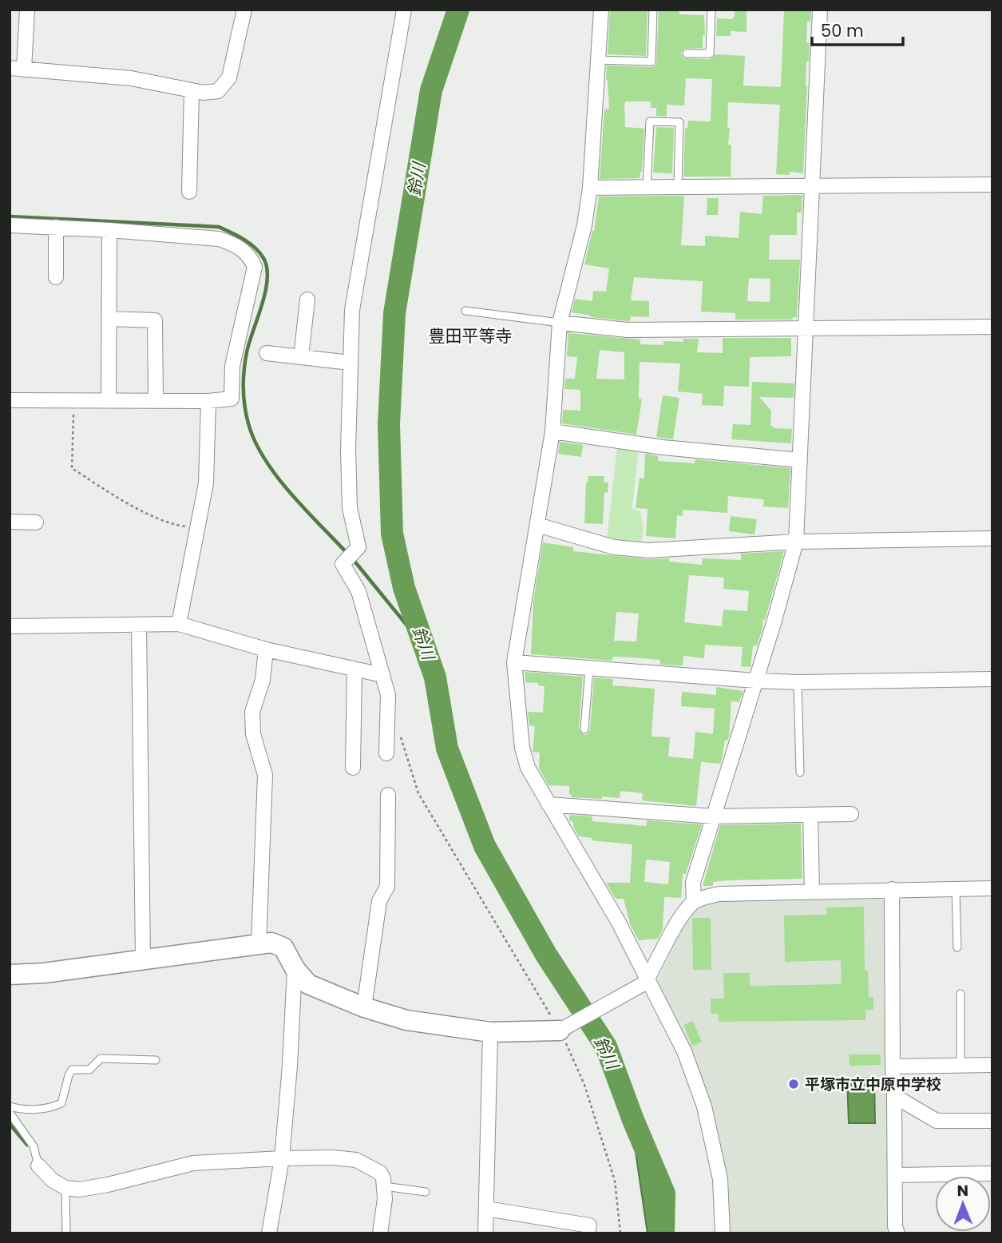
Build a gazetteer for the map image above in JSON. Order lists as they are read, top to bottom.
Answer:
{
  "districts": ["豊田平等寺"],
  "water": ["鈴川"],
  "places": ["平塚市立中原中学校"],
  "scale_bar": "50 m",
  "north": "top"
}
